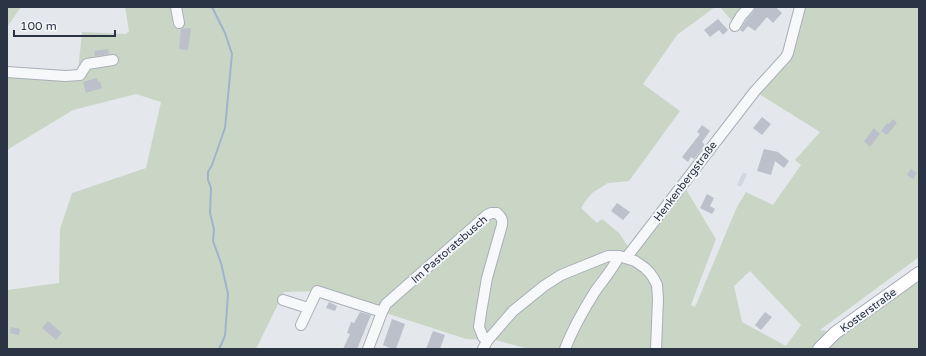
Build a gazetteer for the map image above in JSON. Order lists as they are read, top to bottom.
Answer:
{
  "streets": {
    "main road": ["Kosterstraße"],
    "street": ["Henkenbergstraße", "Im Pastoratsbusch"]
  },
  "crossings": [
    ["Henkenbergstraße", "Im Pastoratsbusch"]
  ],
  "scale_bar": "100 m"
}
